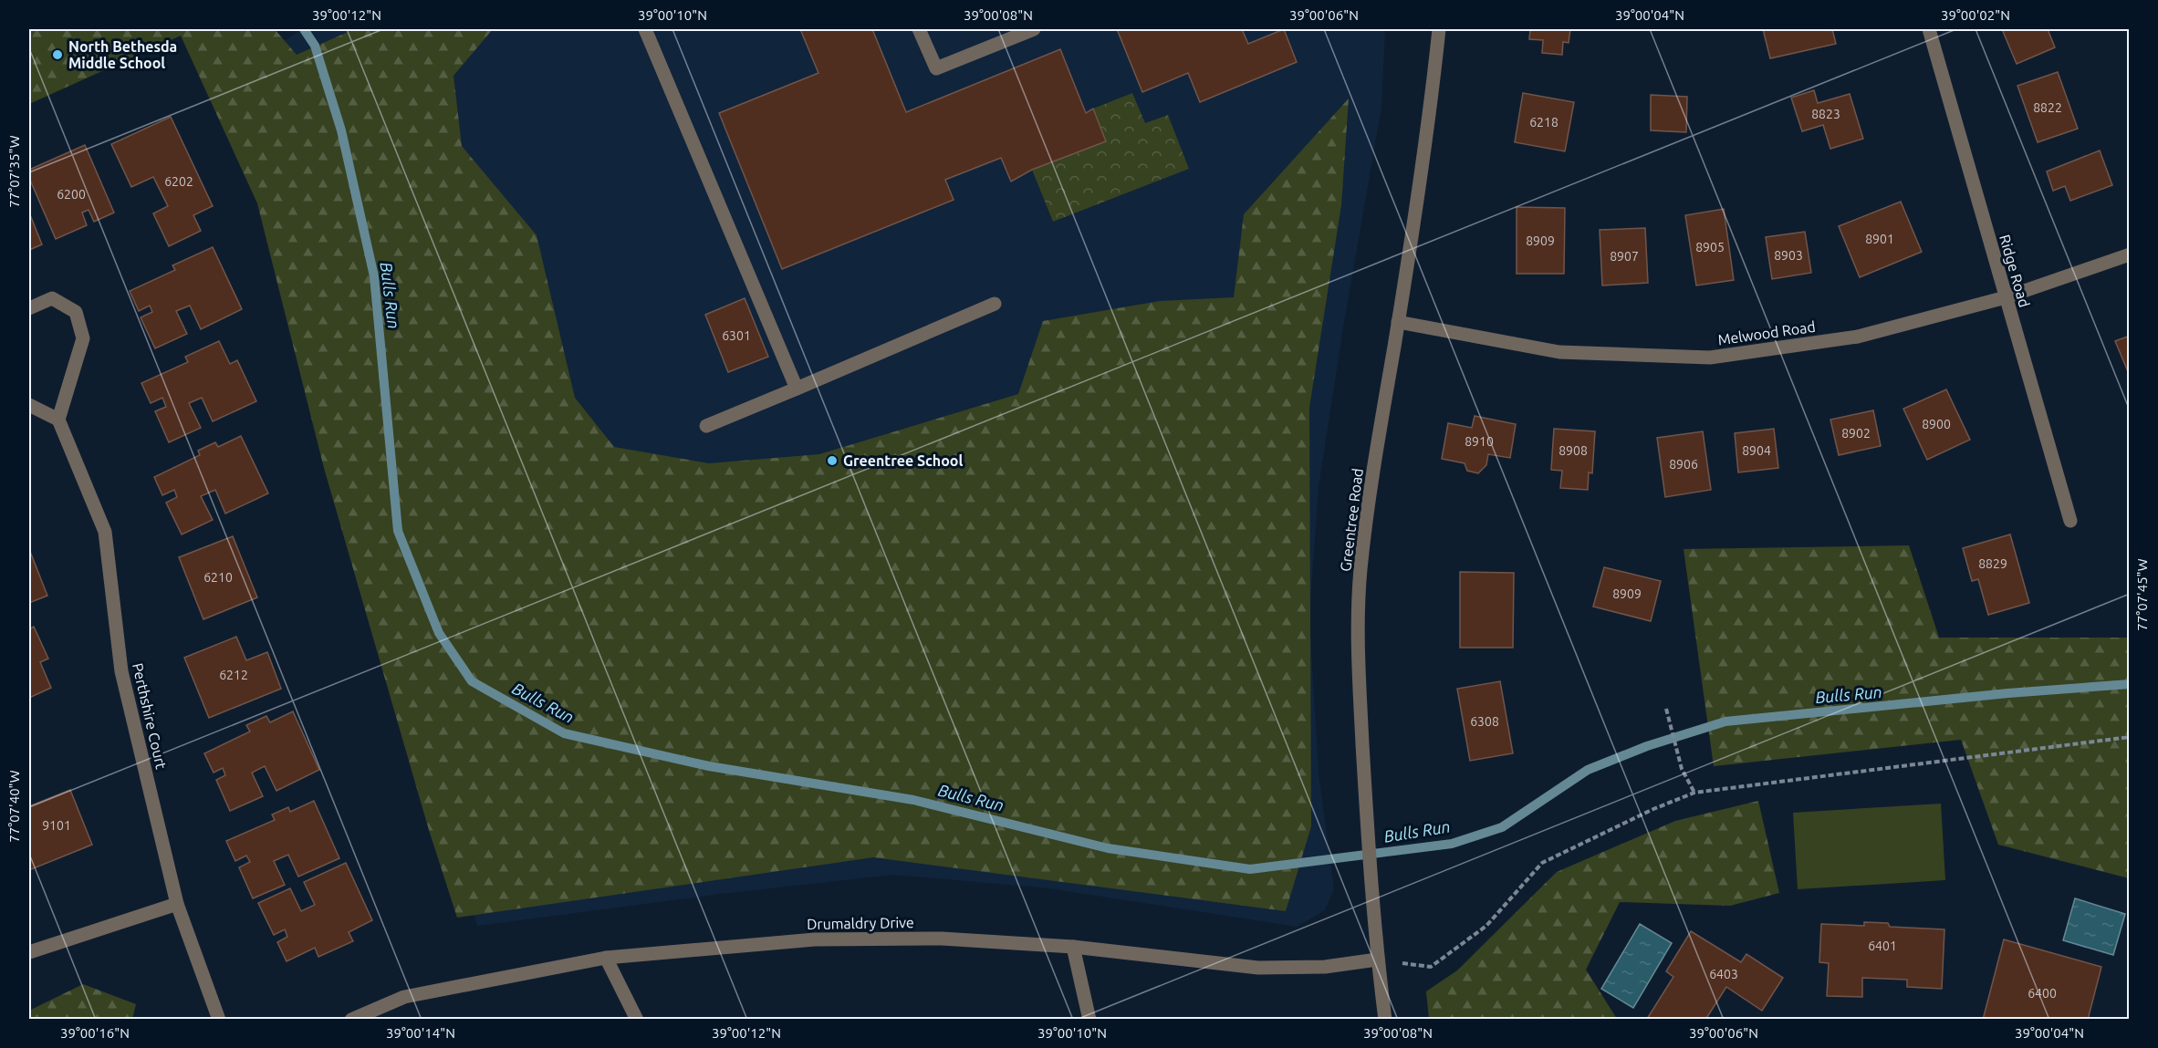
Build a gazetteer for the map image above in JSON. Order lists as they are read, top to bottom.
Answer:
{
  "streets": {
    "street": [
      "Ridge Road",
      "Melwood Road",
      "Greentree Road",
      "Perthshire Court",
      "Drumaldry Drive"
    ]
  },
  "crossings": [
    ["Ridge Road", "Melwood Road"],
    ["Melwood Road", "Greentree Road"],
    ["Greentree Road", "Drumaldry Drive"]
  ],
  "water": ["Bulls Run"],
  "places": ["North Bethesda Middle School", "Greentree School"],
  "house_numbers": [
    "8822",
    "8823",
    "6218",
    "6202",
    "6200",
    "8901",
    "8909",
    "8905",
    "8903",
    "8907",
    "6301",
    "8900",
    "8902",
    "8910",
    "8908",
    "8904",
    "8906",
    "8829",
    "6210",
    "8909",
    "6212",
    "6308",
    "9101",
    "6401",
    "6403",
    "6400"
  ],
  "coordinates": [
    "39°00'12\"N",
    "39°00'10\"N",
    "39°00'08\"N",
    "39°00'06\"N",
    "39°00'04\"N",
    "39°00'02\"N",
    "77°07'35\"W",
    "77°07'45\"W",
    "77°07'40\"W",
    "39°00'16\"N",
    "39°00'14\"N"
  ]
}
